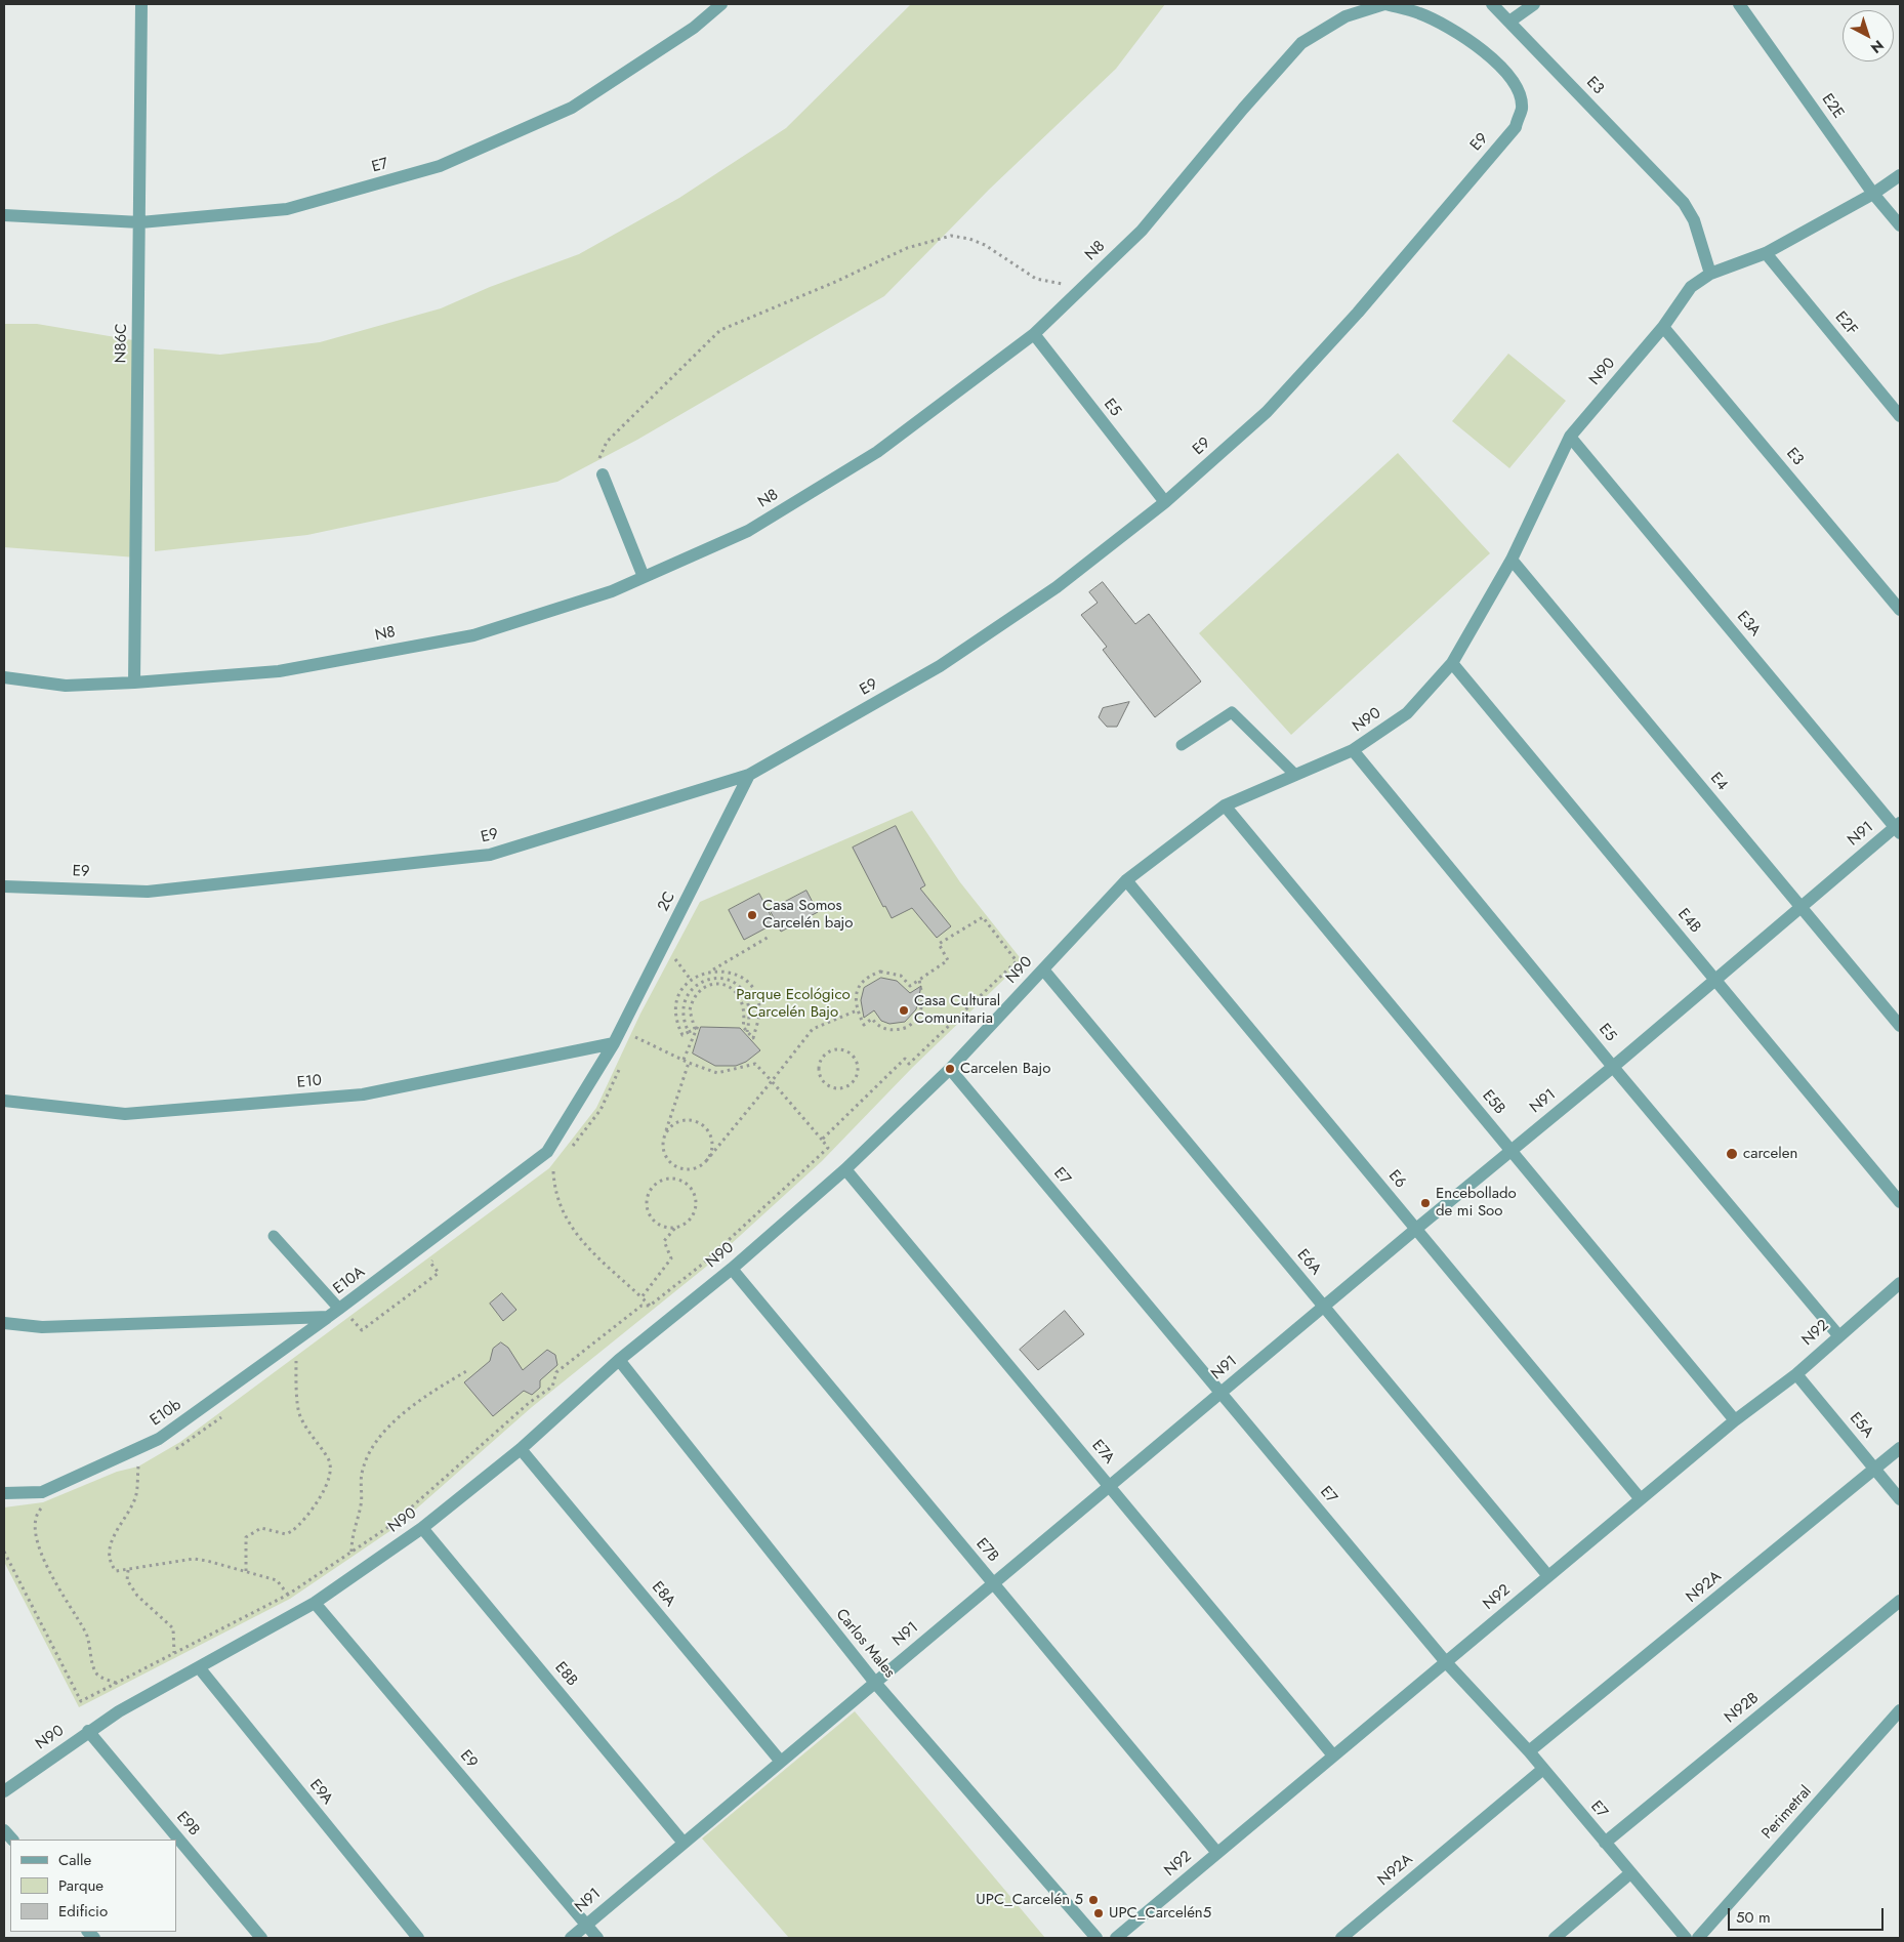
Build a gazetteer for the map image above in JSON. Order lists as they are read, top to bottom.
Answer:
{
  "streets": {
    "street": [
      "E3",
      "E2E",
      "E9",
      "E7",
      "N8",
      "E2F",
      "N86C",
      "N90",
      "E5",
      "E3A",
      "E4",
      "N91",
      "2C",
      "E4B",
      "E10",
      "E5B",
      "E6",
      "E6A",
      "E10A",
      "N92",
      "E10b",
      "E5A",
      "E7A",
      "E7B",
      "N92A",
      "E8A",
      "Carlos Males",
      "E8B",
      "N92B",
      "E9A",
      "Perimetral",
      "E9B"
    ]
  },
  "crossings": [
    ["E3", "N90"],
    ["E2E", "N90"],
    ["E9", "N8"],
    ["E9", "N90"],
    ["E9", "E5"],
    ["E9", "N91"],
    ["E9", "2C"],
    ["E7", "N86C"],
    ["E7", "N90"],
    ["E7", "N91"],
    ["E7", "N92"],
    ["E7", "N92A"],
    ["E7", "N92B"],
    ["N8", "N86C"],
    ["N8", "E5"],
    ["E2F", "N90"],
    ["N90", "E5"],
    ["N90", "E3A"],
    ["N90", "E4"],
    ["N90", "E4B"],
    ["N90", "E5B"],
    ["N90", "E6"],
    ["N90", "E6A"],
    ["N90", "E7A"],
    ["N90", "E7B"],
    ["N90", "E8A"],
    ["N90", "Carlos Males"],
    ["N90", "E8B"],
    ["N90", "E9A"],
    ["N90", "E9B"],
    ["E5", "N91"],
    ["E5", "N92"],
    ["E3A", "N91"],
    ["E4", "N91"],
    ["N91", "E4B"],
    ["N91", "E5B"],
    ["N91", "E6"],
    ["N91", "E6A"],
    ["N91", "E7A"],
    ["N91", "E7B"],
    ["N91", "E8A"],
    ["N91", "Carlos Males"],
    ["N91", "E8B"],
    ["2C", "E10"],
    ["2C", "E10A"],
    ["E10", "E10A"],
    ["E5B", "N92"],
    ["E6", "N92"],
    ["E6A", "N92"],
    ["E10A", "E10b"],
    ["N92", "E5A"],
    ["N92", "E7A"],
    ["N92", "E7B"],
    ["E5A", "N92A"]
  ],
  "parks": ["Parque Ecológico Carcelén Bajo"],
  "places": [
    "Casa Somos Carcelén bajo",
    "Casa Cultural Comunitaria",
    "Carcelen Bajo",
    "carcelen",
    "Encebollado de mi Soo",
    "UPC_Carcelén 5",
    "UPC_Carcelén5"
  ],
  "legend": ["Calle", "Parque", "Edificio"],
  "scale_bar": "50 m",
  "north": "bottom right"
}
